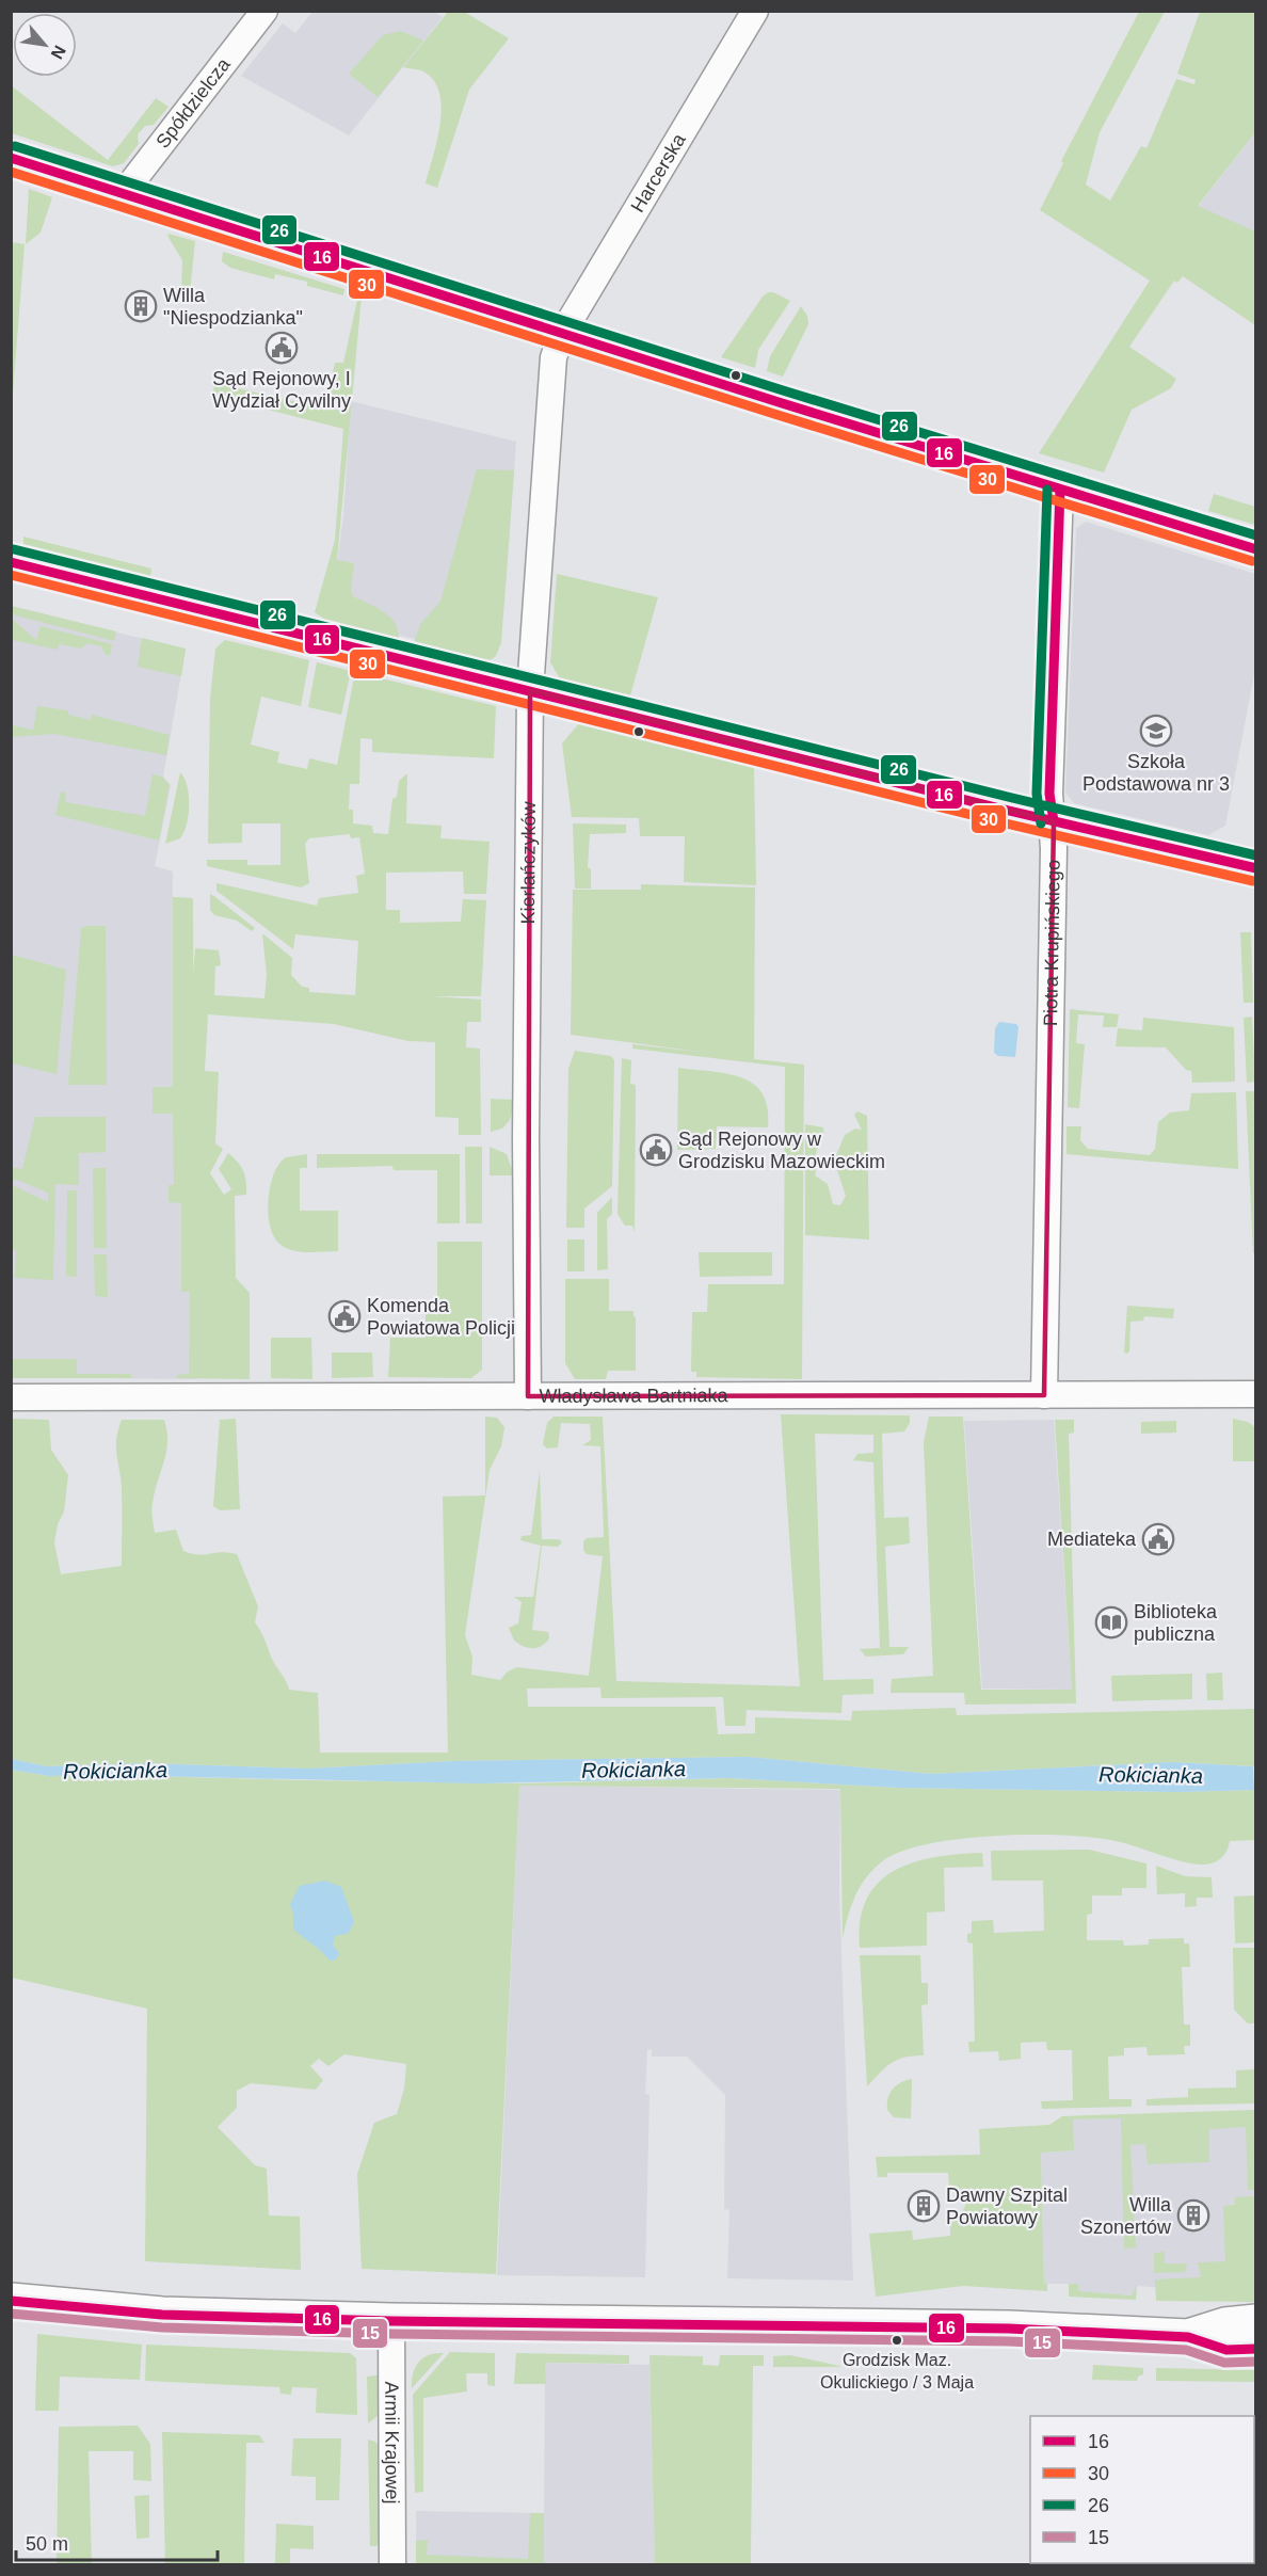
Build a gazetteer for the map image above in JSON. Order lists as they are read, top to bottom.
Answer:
{
  "streets": {
    "street": [
      "Spółdzielcza",
      "Harcerska",
      "Kierlańczyków",
      "Piotra Krupińskiego",
      "Władysława Bartniaka",
      "Armii Krajowej"
    ]
  },
  "crossings": [
    ["Harcerska", "Kierlańczyków"],
    ["Kierlańczyków", "Władysława Bartniaka"],
    ["Piotra Krupińskiego", "Władysława Bartniaka"]
  ],
  "water": ["Rokicianka"],
  "places": {
    "building": ["Willa \"Niespodzianka\"", "Dawny Szpital Powiatowy", "Willa Szonertów"],
    "public building": [
      "Sąd Rejonowy, I Wydział Cywilny",
      "Sąd Rejonowy w Grodzisku Mazowieckim",
      "Komenda Powiatowa Policji",
      "Mediateka"
    ],
    "school or university": ["Szkoła Podstawowa nr 3"],
    "library": ["Biblioteka publiczna"],
    "other": ["Grodzisk Maz. Okulickiego / 3 Maja"]
  },
  "lines": [
    "transit line 26",
    "transit line 16",
    "transit line 30",
    "transit line 15"
  ],
  "legend": [
    "16",
    "30",
    "26",
    "15"
  ],
  "scale_bar": "50 m",
  "north": "bottom right"
}
